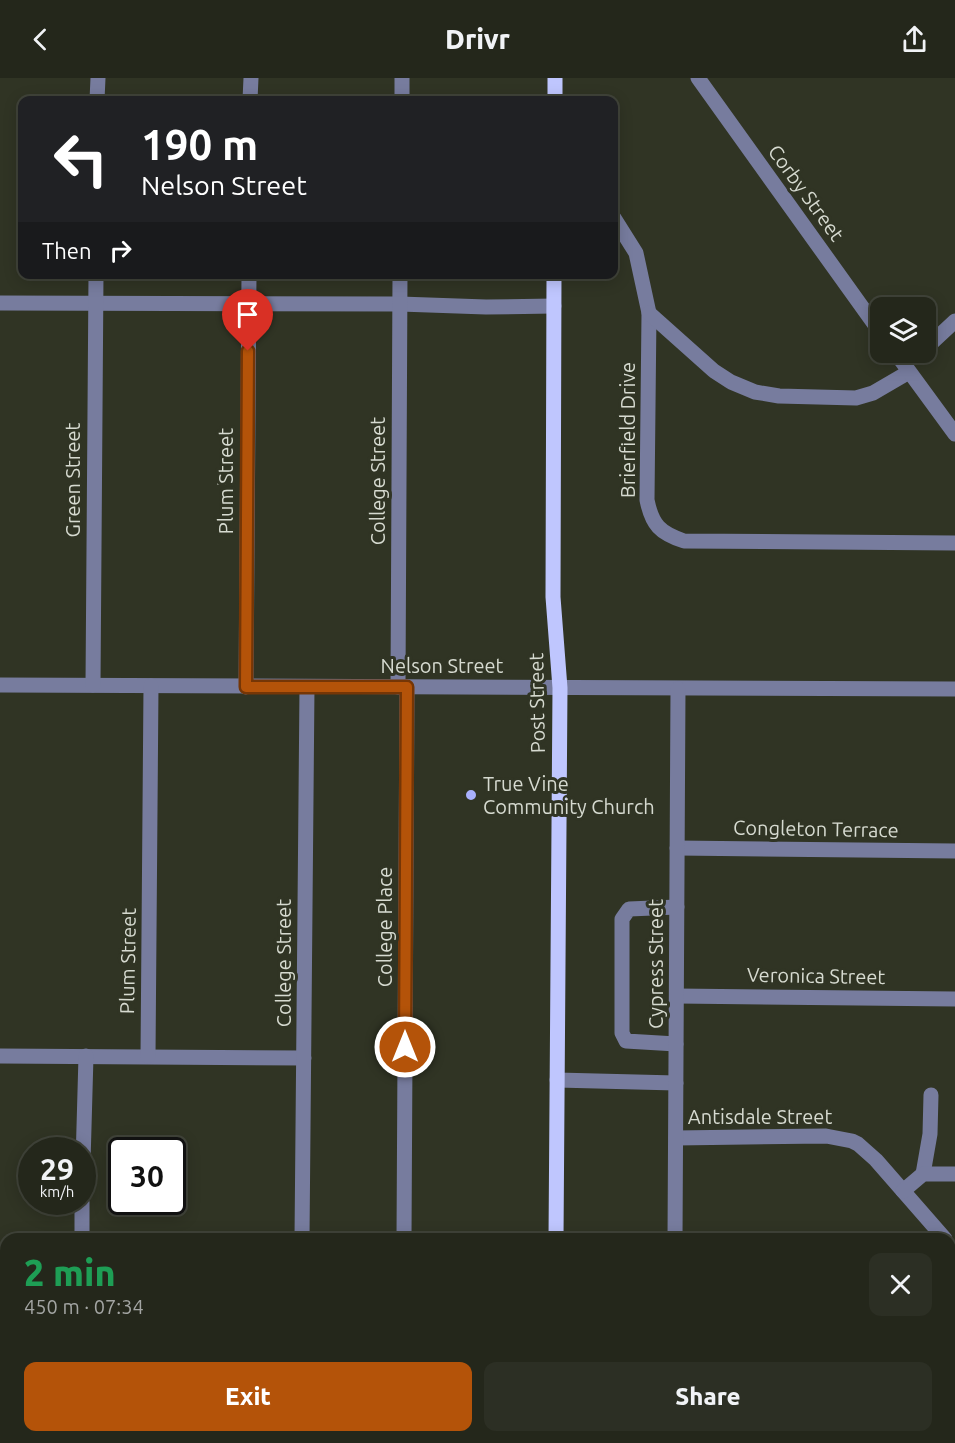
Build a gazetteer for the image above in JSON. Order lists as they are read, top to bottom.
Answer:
{
  "streets": {
    "main road": ["Post Street"],
    "street": [
      "Corby Street",
      "Brierfield Drive",
      "Green Street",
      "Plum Street",
      "College Street",
      "Nelson Street",
      "Congleton Terrace",
      "College Place",
      "Cypress Street",
      "Veronica Street",
      "Antisdale Street"
    ]
  },
  "crossings": [
    ["Green Street", "Nelson Street"],
    ["Plum Street", "Nelson Street"],
    ["College Street", "Nelson Street"],
    ["College Street", "College Place"],
    ["Nelson Street", "Post Street"],
    ["Nelson Street", "College Place"],
    ["Nelson Street", "Cypress Street"],
    ["Congleton Terrace", "Cypress Street"],
    ["Cypress Street", "Veronica Street"],
    ["Cypress Street", "Antisdale Street"]
  ],
  "places": ["True Vine Community Church"],
  "page": {
    "header": "Drivr",
    "turn": ["190 m", "Nelson Street"],
    "then": "Then",
    "speed": "29 km/h",
    "limit": "30",
    "heading": ["2 min", "450 m · 07:34"],
    "buttons": ["Exit", "Share"]
  }
}
